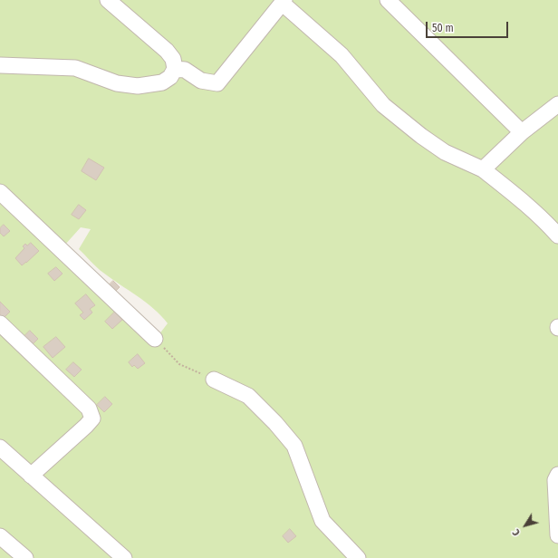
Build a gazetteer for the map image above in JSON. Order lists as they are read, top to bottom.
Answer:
{
  "scale_bar": "50 m",
  "north": "bottom left"
}
